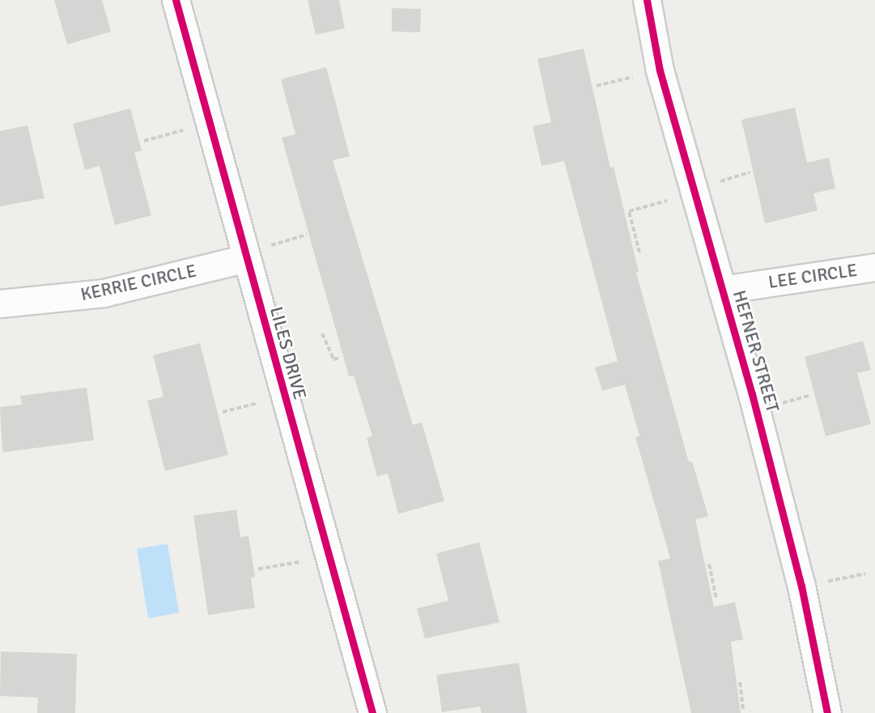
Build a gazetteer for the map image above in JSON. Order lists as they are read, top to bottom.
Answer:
{
  "streets": {
    "street": [
      "LEE CIRCLE",
      "KERRIE CIRCLE",
      "HEFNER STREET",
      "LILES DRIVE"
    ]
  },
  "crossings": [
    ["LEE CIRCLE", "HEFNER STREET"],
    ["KERRIE CIRCLE", "LILES DRIVE"]
  ]
}
